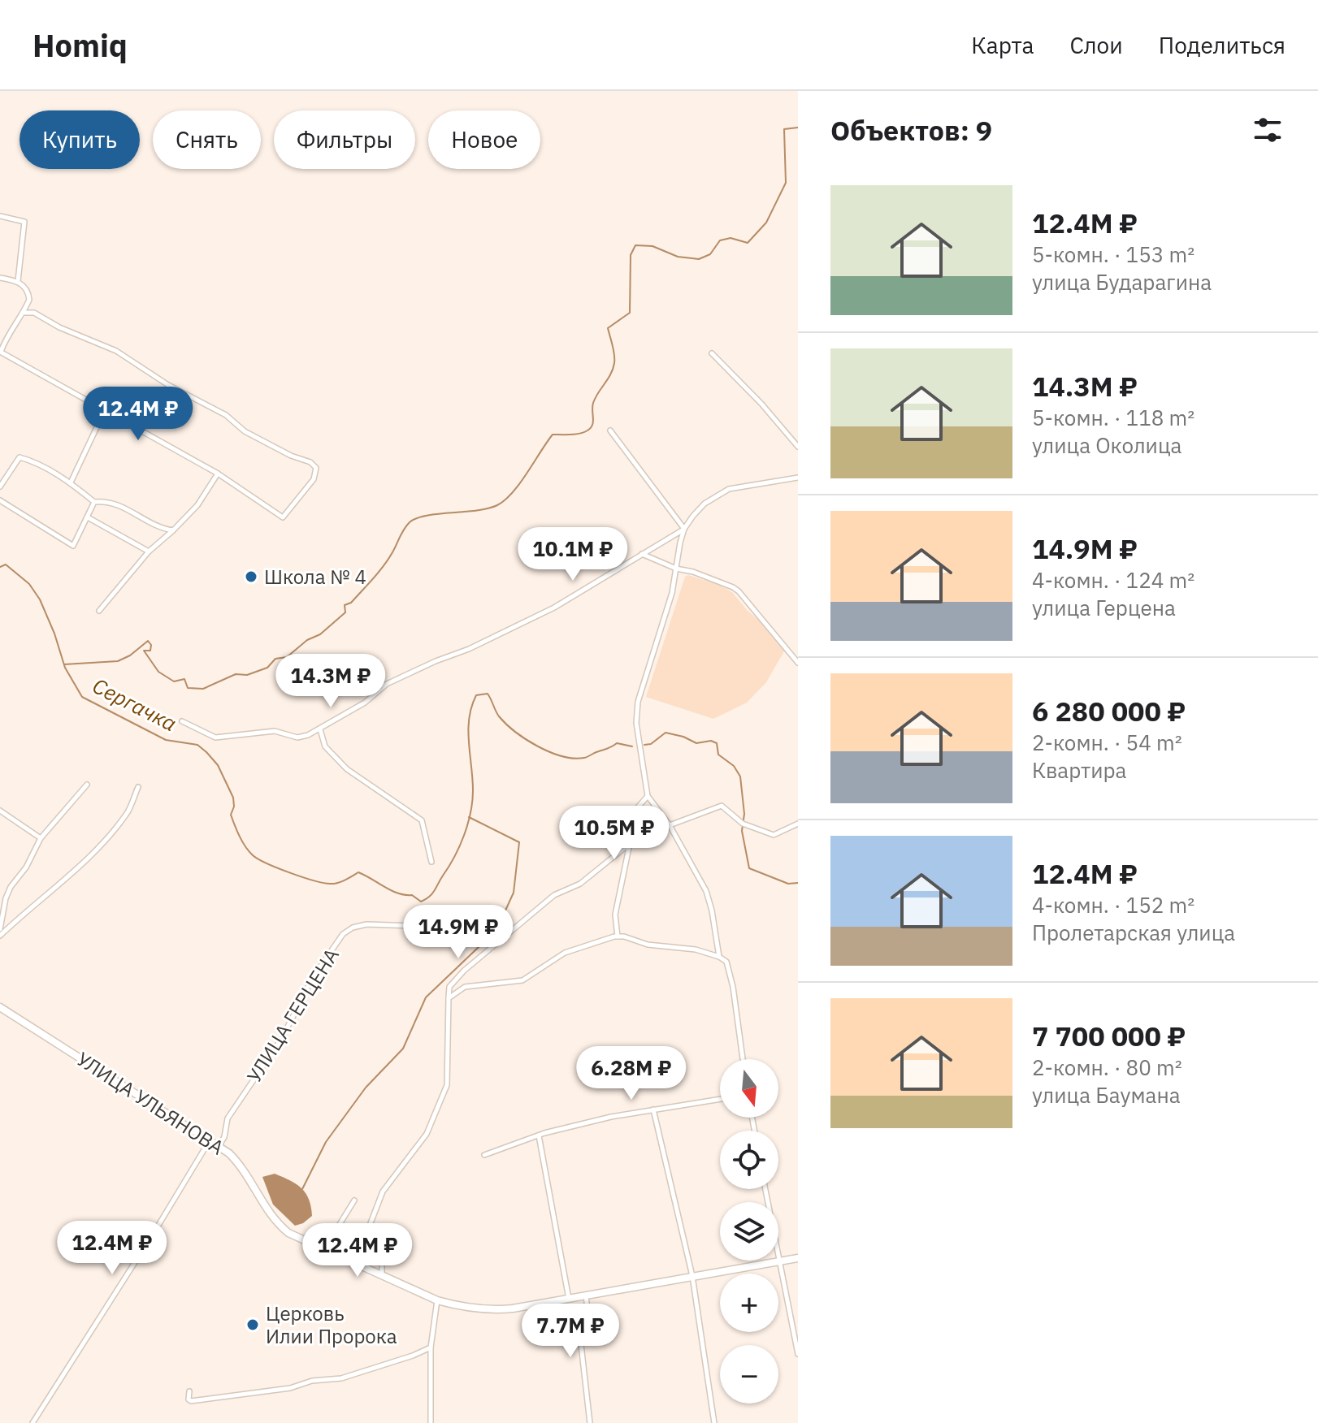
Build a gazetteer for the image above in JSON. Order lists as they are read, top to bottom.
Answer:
{
  "streets": {
    "main road": ["УЛИЦА УЛЬЯНОВА"],
    "street": ["УЛИЦА ГЕРЦЕНА"]
  },
  "crossings": [
    ["УЛИЦА ГЕРЦЕНА", "УЛИЦА УЛЬЯНОВА"]
  ],
  "water": ["Сергачка"],
  "places": ["Школа № 4", "Церковь Илии Пророка"],
  "north": "bottom",
  "page": {
    "header": "Homiq",
    "nav": ["Карта", "Слои", "Поделиться"],
    "heading": "Объектов: 9",
    "chip": [
      "Купить",
      "Снять",
      "Фильтры",
      "Новое"
    ],
    "list": [
      {
        "name": "12.4M ₽",
        "note": "5-комн. · 153 m² · улица Бударагина"
      },
      {
        "name": "14.3M ₽",
        "note": "5-комн. · 118 m² · улица Околица"
      },
      {
        "name": "14.9M ₽",
        "note": "4-комн. · 124 m² · улица Герцена"
      },
      {
        "name": "6 280 000 ₽",
        "note": "2-комн. · 54 m² · Квартира"
      },
      {
        "name": "12.4M ₽",
        "note": "4-комн. · 152 m² · Пролетарская улица"
      },
      {
        "name": "7 700 000 ₽",
        "note": "2-комн. · 80 m² · улица Баумана"
      }
    ],
    "price": [
      "12.4M ₽",
      "10.1M ₽",
      "14.3M ₽",
      "10.5M ₽",
      "14.9M ₽",
      "6.28M ₽",
      "12.4M ₽",
      "12.4M ₽",
      "7.7M ₽"
    ],
    "map_buttons": ["+", "−"]
  }
}
